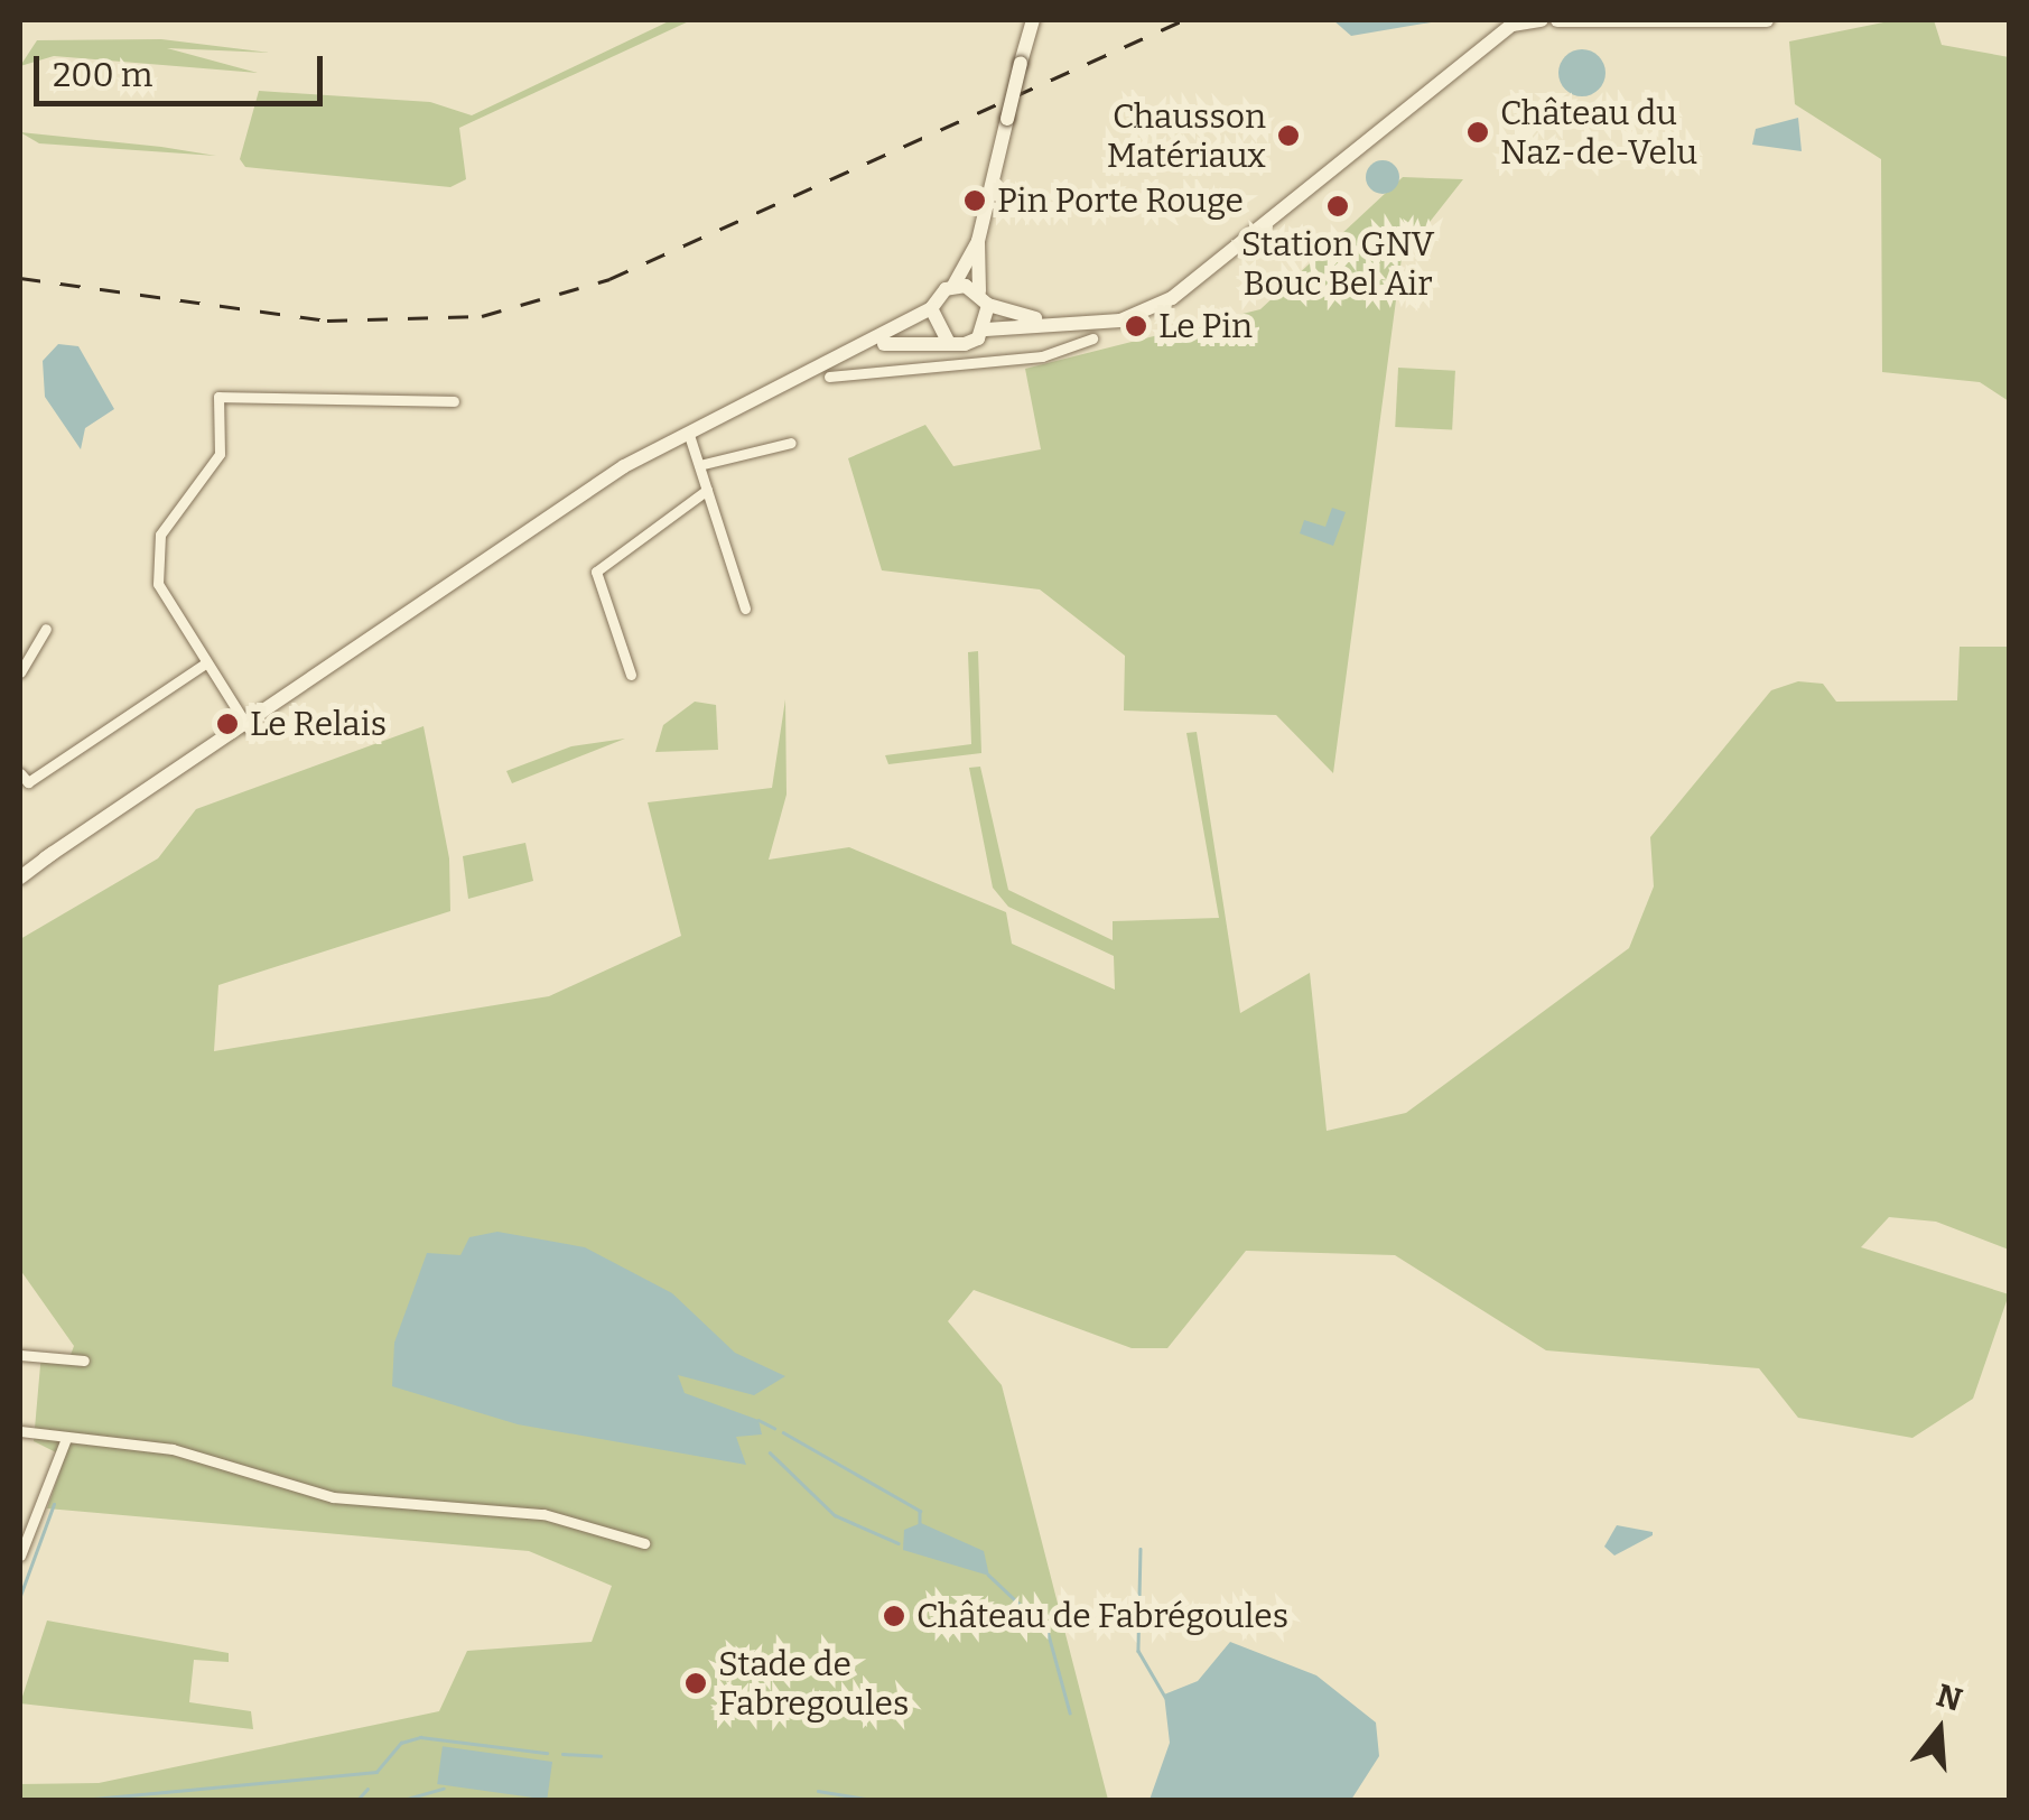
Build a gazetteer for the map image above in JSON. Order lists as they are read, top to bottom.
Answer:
{
  "places": [
    "Château du Naz-de-Velu",
    "Chausson Matériaux",
    "Pin Porte Rouge",
    "Station GNV Bouc Bel Air",
    "Le Pin",
    "Le Relais",
    "Château de Fabrégoules",
    "Stade de Fabregoules"
  ],
  "scale_bar": "200 m",
  "north": "top"
}
